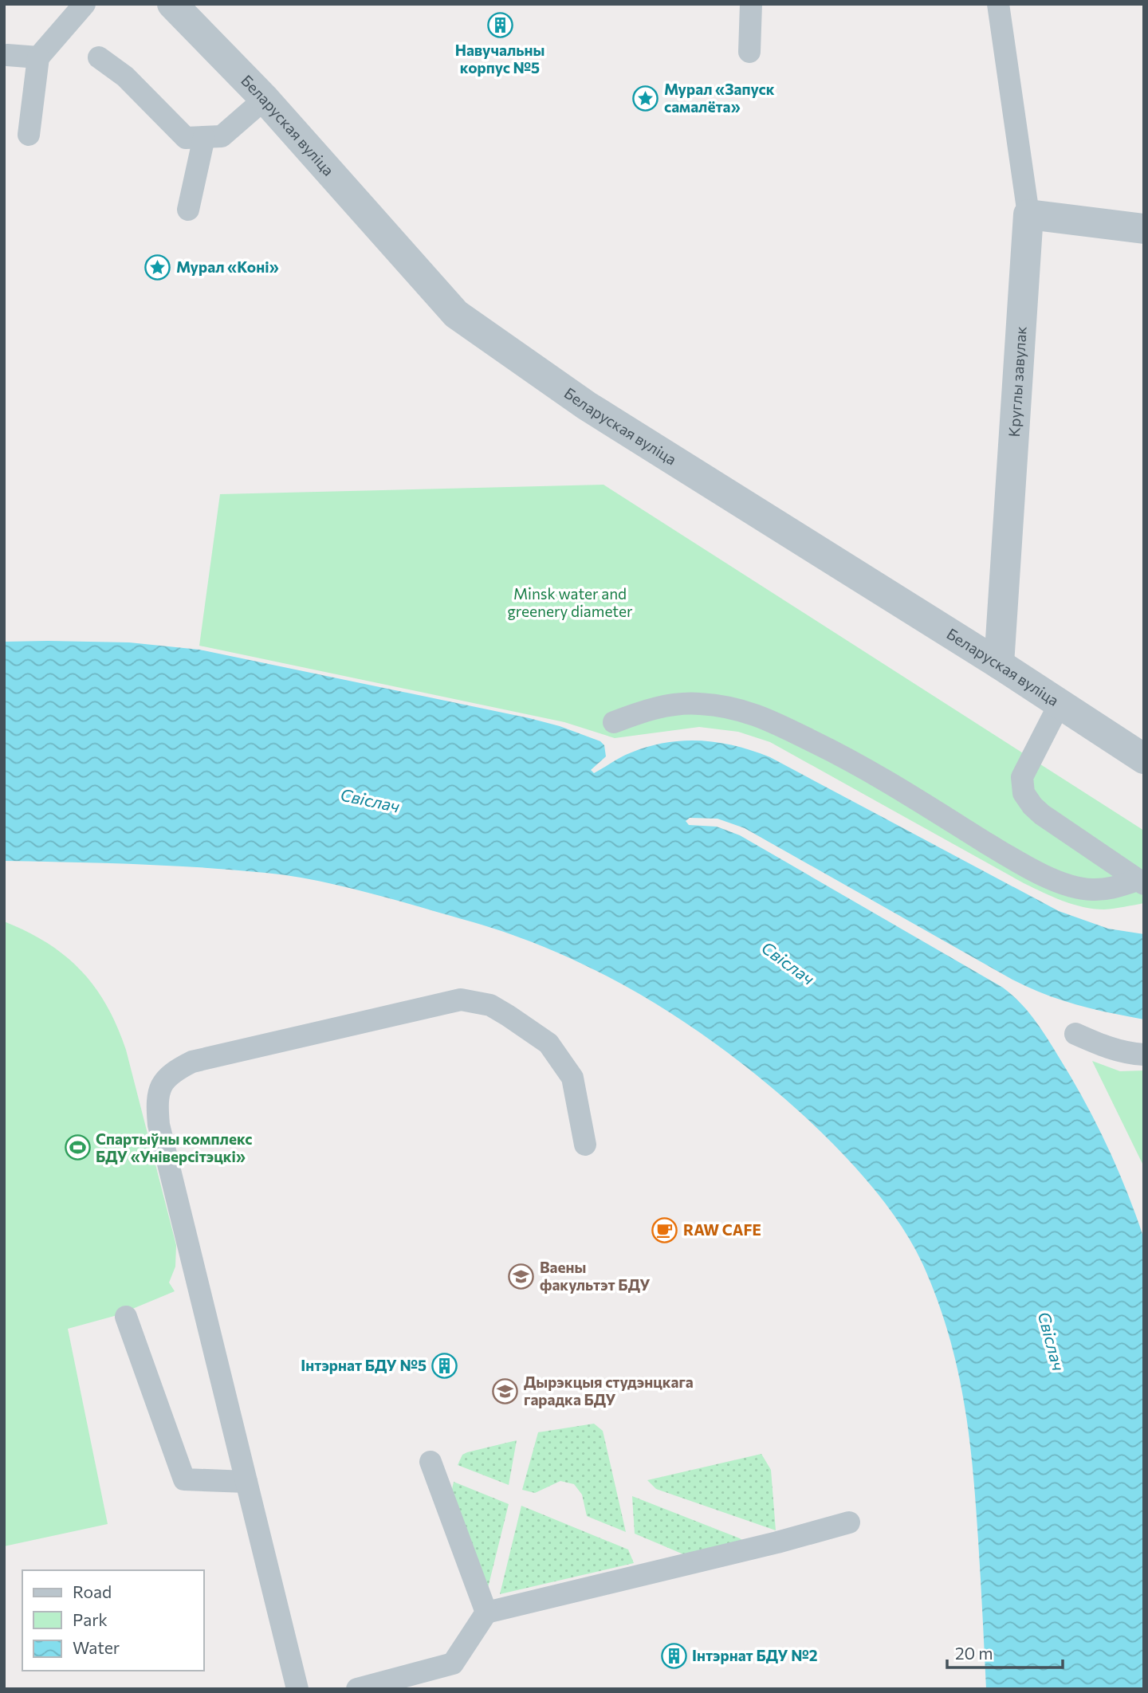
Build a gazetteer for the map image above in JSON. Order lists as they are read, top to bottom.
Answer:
{
  "streets": {
    "street": ["Беларуская вуліца", "Круглы завулак"]
  },
  "crossings": [
    ["Беларуская вуліца", "Круглы завулак"]
  ],
  "water": ["Свіслач"],
  "parks": ["Minsk water and greenery diameter"],
  "places": {
    "building": ["Навучальны корпус №5", "Інтэрнат БДУ №5", "Інтэрнат БДУ №2"],
    "place": ["Мурал «Запуск самалёта»", "Мурал «Коні»"],
    "sports": ["Спартыўны комплекс БДУ «Універсітэцкі»"],
    "cafe": ["RAW CAFE"],
    "school or university": ["Ваены факультэт БДУ", "Дырэкцыя студэнцкага гарадка БДУ"]
  },
  "legend": ["Road", "Park", "Water"],
  "scale_bar": "20 m"
}
